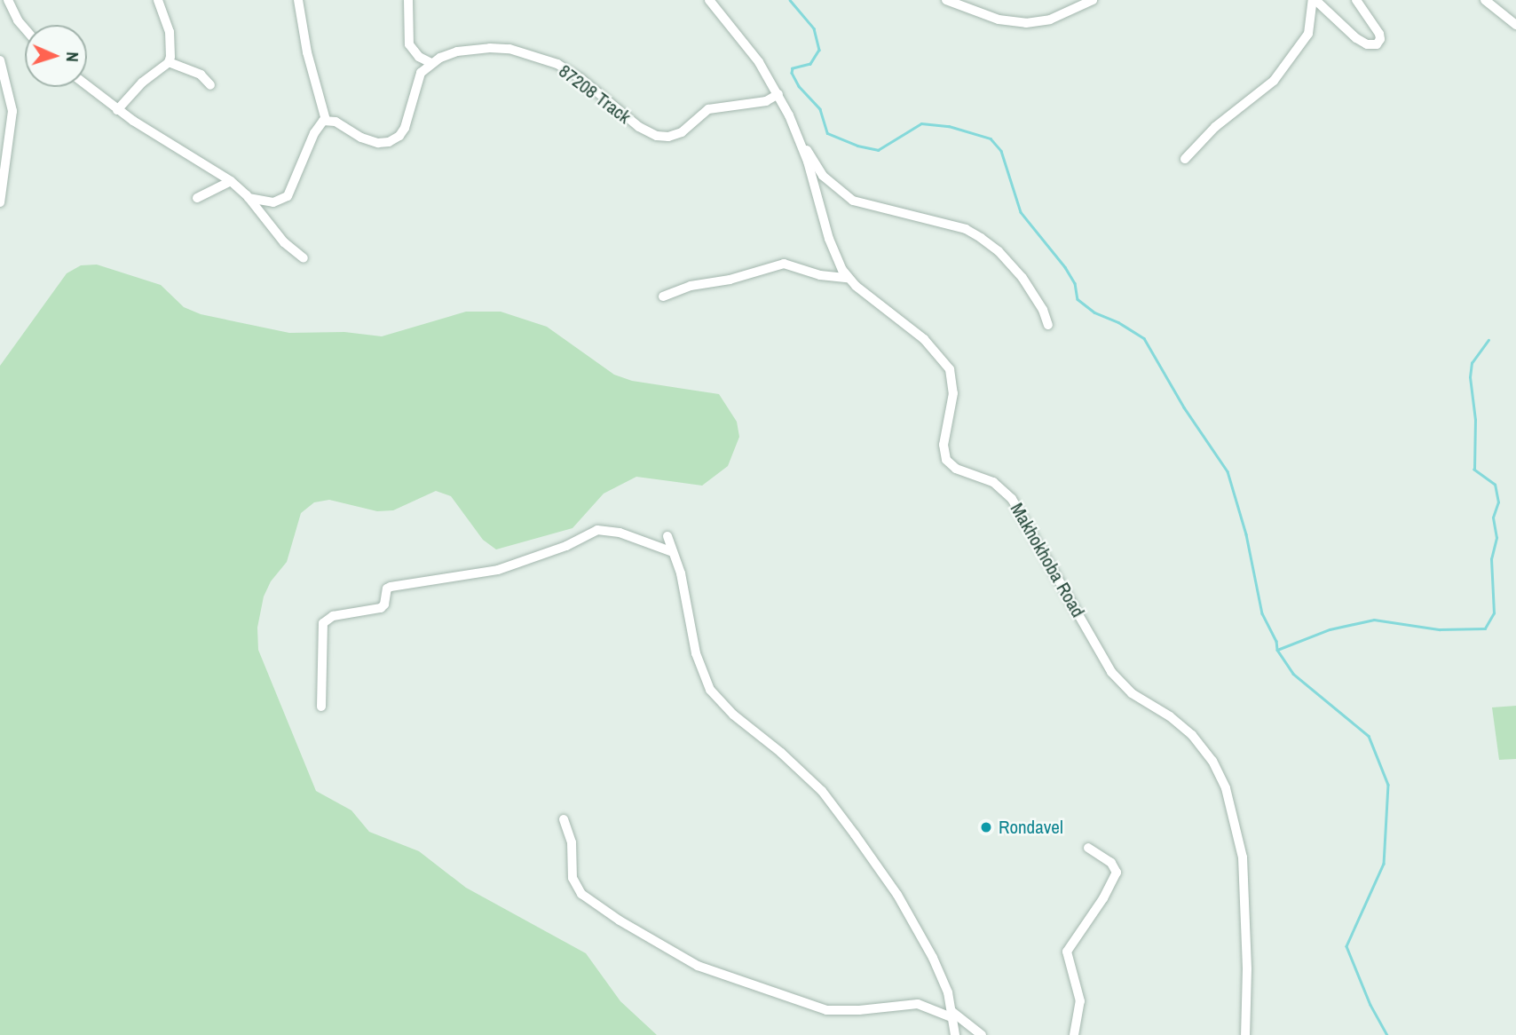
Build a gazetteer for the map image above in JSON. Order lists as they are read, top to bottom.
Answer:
{
  "streets": {
    "street": ["87208 Track", "Makhokhoba Road"]
  },
  "crossings": [
    ["87208 Track", "Makhokhoba Road"]
  ],
  "places": ["Rondavel"],
  "north": "right"
}
